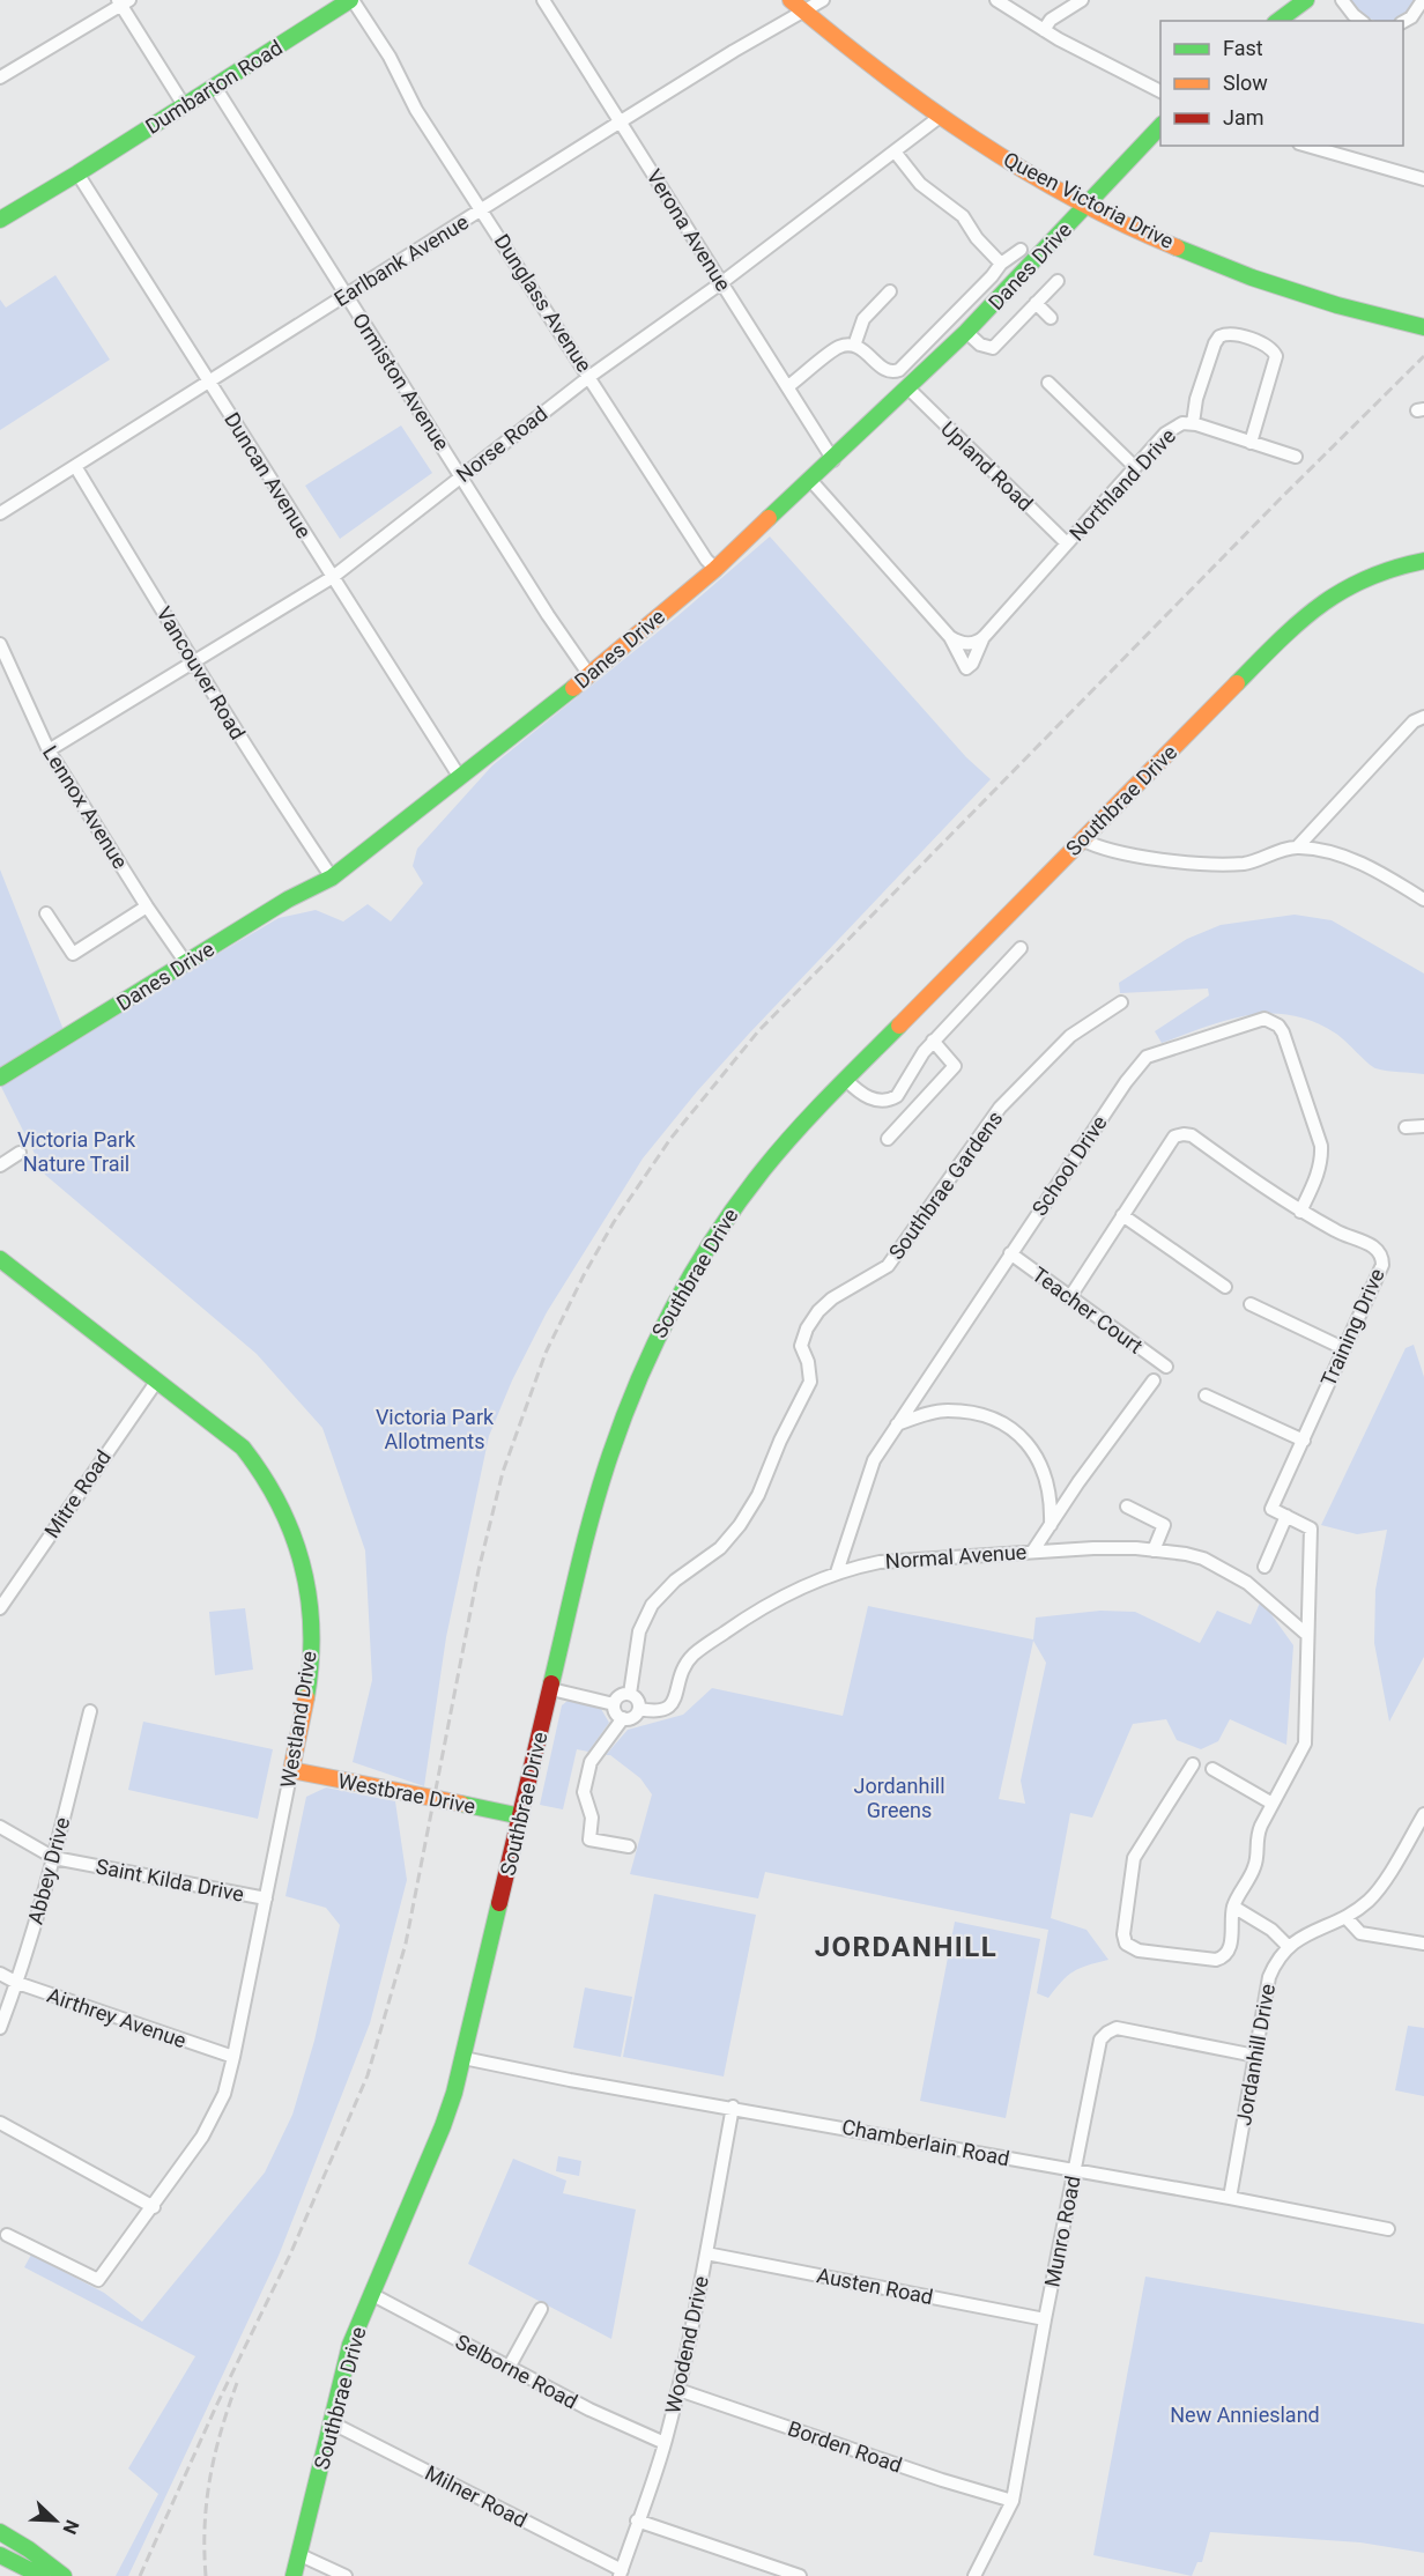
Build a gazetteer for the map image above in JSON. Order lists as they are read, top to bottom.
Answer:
{
  "streets": {
    "street": [
      "Dumbarton Road",
      "Queen Victoria Drive",
      "Verona Avenue",
      "Earlbank Avenue",
      "Danes Drive",
      "Dunglass Avenue",
      "Ormiston Avenue",
      "Norse Road",
      "Upland Road",
      "Duncan Avenue",
      "Northland Drive",
      "Vancouver Road",
      "Southbrae Drive",
      "Lennox Avenue",
      "School Drive",
      "Southbrae Gardens",
      "Teacher Court",
      "Training Drive",
      "Mitre Road",
      "Normal Avenue",
      "Westland Drive",
      "Westbrae Drive",
      "Abbey Drive",
      "Saint Kilda Drive",
      "Airthrey Avenue",
      "Jordanhill Drive",
      "Chamberlain Road",
      "Munro Road",
      "Austen Road",
      "Woodend Drive",
      "Selborne Road",
      "Borden Road",
      "Milner Road"
    ]
  },
  "crossings": [
    ["Dumbarton Road", "Dunglass Avenue"],
    ["Dumbarton Road", "Ormiston Avenue"],
    ["Dumbarton Road", "Duncan Avenue"],
    ["Queen Victoria Drive", "Earlbank Avenue"],
    ["Queen Victoria Drive", "Danes Drive"],
    ["Queen Victoria Drive", "Norse Road"],
    ["Verona Avenue", "Earlbank Avenue"],
    ["Verona Avenue", "Danes Drive"],
    ["Verona Avenue", "Norse Road"],
    ["Earlbank Avenue", "Dunglass Avenue"],
    ["Earlbank Avenue", "Ormiston Avenue"],
    ["Earlbank Avenue", "Duncan Avenue"],
    ["Earlbank Avenue", "Vancouver Road"],
    ["Danes Drive", "Dunglass Avenue"],
    ["Danes Drive", "Ormiston Avenue"],
    ["Danes Drive", "Upland Road"],
    ["Danes Drive", "Duncan Avenue"],
    ["Danes Drive", "Northland Drive"],
    ["Danes Drive", "Vancouver Road"],
    ["Danes Drive", "Lennox Avenue"],
    ["Dunglass Avenue", "Norse Road"],
    ["Ormiston Avenue", "Norse Road"],
    ["Norse Road", "Duncan Avenue"],
    ["Norse Road", "Vancouver Road"],
    ["Norse Road", "Lennox Avenue"],
    ["Upland Road", "Northland Drive"],
    ["Southbrae Drive", "Westbrae Drive"],
    ["Southbrae Drive", "Chamberlain Road"],
    ["Southbrae Drive", "Selborne Road"],
    ["Southbrae Drive", "Milner Road"],
    ["School Drive", "Teacher Court"],
    ["School Drive", "Training Drive"],
    ["School Drive", "Normal Avenue"],
    ["Southbrae Gardens", "Normal Avenue"],
    ["Teacher Court", "Training Drive"],
    ["Mitre Road", "Westland Drive"],
    ["Westland Drive", "Westbrae Drive"],
    ["Westland Drive", "Saint Kilda Drive"],
    ["Westland Drive", "Airthrey Avenue"],
    ["Abbey Drive", "Saint Kilda Drive"],
    ["Abbey Drive", "Airthrey Avenue"],
    ["Jordanhill Drive", "Chamberlain Road"],
    ["Jordanhill Drive", "Munro Road"],
    ["Chamberlain Road", "Munro Road"],
    ["Chamberlain Road", "Woodend Drive"],
    ["Munro Road", "Austen Road"],
    ["Munro Road", "Borden Road"],
    ["Austen Road", "Woodend Drive"],
    ["Woodend Drive", "Selborne Road"],
    ["Woodend Drive", "Borden Road"],
    ["Woodend Drive", "Milner Road"]
  ],
  "districts": ["JORDANHILL"],
  "parks": [
    "Victoria Park Nature Trail",
    "Victoria Park Allotments",
    "Jordanhill Greens",
    "New Anniesland"
  ],
  "legend": ["Fast", "Slow", "Jam"],
  "north": "bottom right"
}
